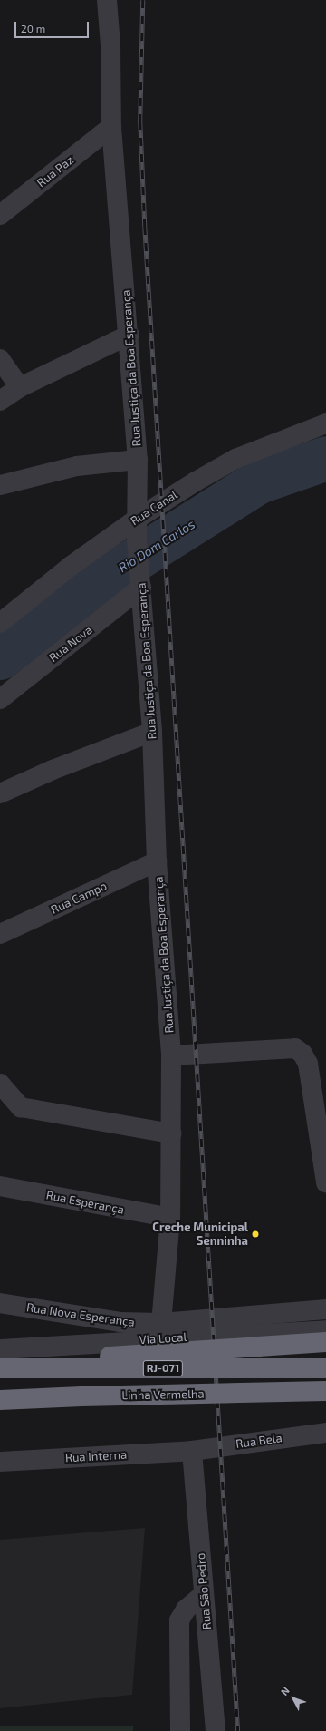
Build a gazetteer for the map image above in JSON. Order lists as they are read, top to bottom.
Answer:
{
  "streets": {
    "highway": ["RJ-071", "Linha Vermelha"],
    "street": [
      "Rua Paz",
      "Rua Justiça da Boa Esperança",
      "Rua Canal",
      "Rua Nova",
      "Rua Campo",
      "Rua Esperança",
      "Rua Nova Esperança",
      "Via Local",
      "Rua Bela",
      "Rua Interna",
      "Rua São Pedro"
    ]
  },
  "crossings": [
    ["Rua Paz", "Rua Justiça da Boa Esperança"],
    ["Rua Justiça da Boa Esperança", "Rua Canal"],
    ["Rua Justiça da Boa Esperança", "Rua Nova"],
    ["Rua Justiça da Boa Esperança", "Rua Campo"],
    ["Rua Justiça da Boa Esperança", "Rua Esperança"],
    ["Rua Justiça da Boa Esperança", "Rua Nova Esperança"],
    ["Rua Bela", "Rua Interna"],
    ["Rua Bela", "Rua São Pedro"],
    ["Rua Interna", "Rua São Pedro"]
  ],
  "water": ["Rio Dom Carlos"],
  "places": ["Creche Municipal Senninha"],
  "scale_bar": "20 m",
  "north": "top left"
}
